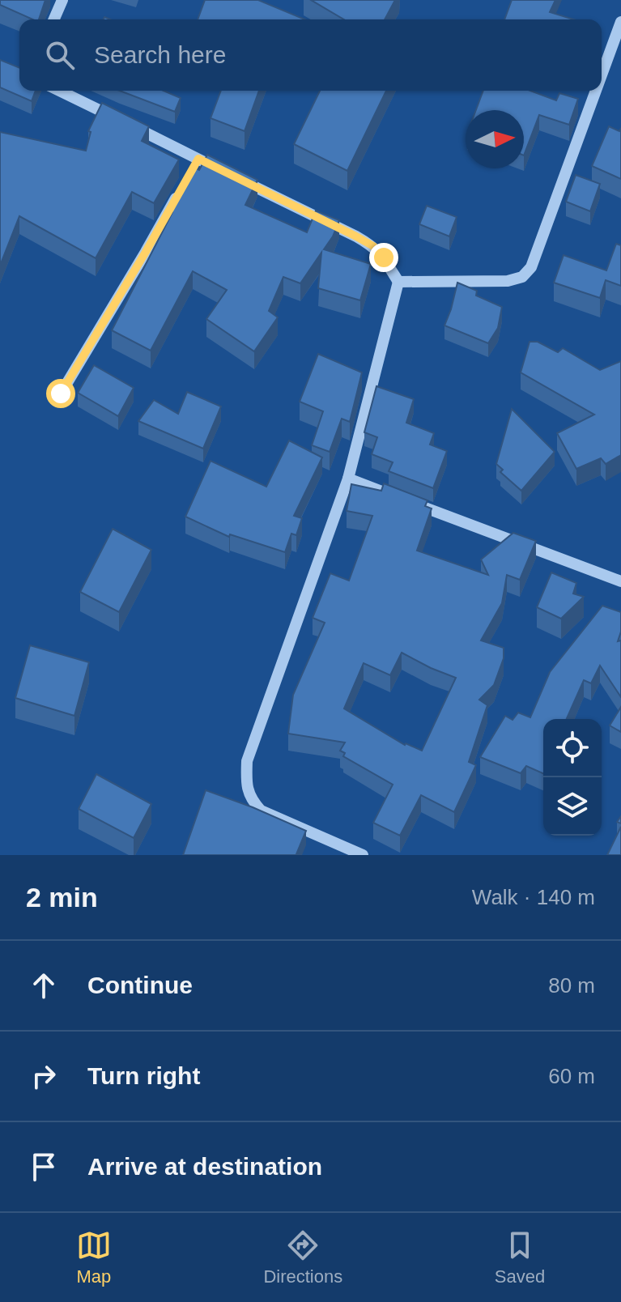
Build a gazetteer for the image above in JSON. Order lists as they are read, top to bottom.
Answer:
{
  "north": "right",
  "page": {
    "search": "Search here",
    "heading": ["2 min", "Walk · 140 m"],
    "list": [
      ["Continue", "80 m"],
      ["Turn right", "60 m"],
      "Arrive at destination"
    ],
    "nav": ["Map", "Directions", "Saved"]
  }
}
